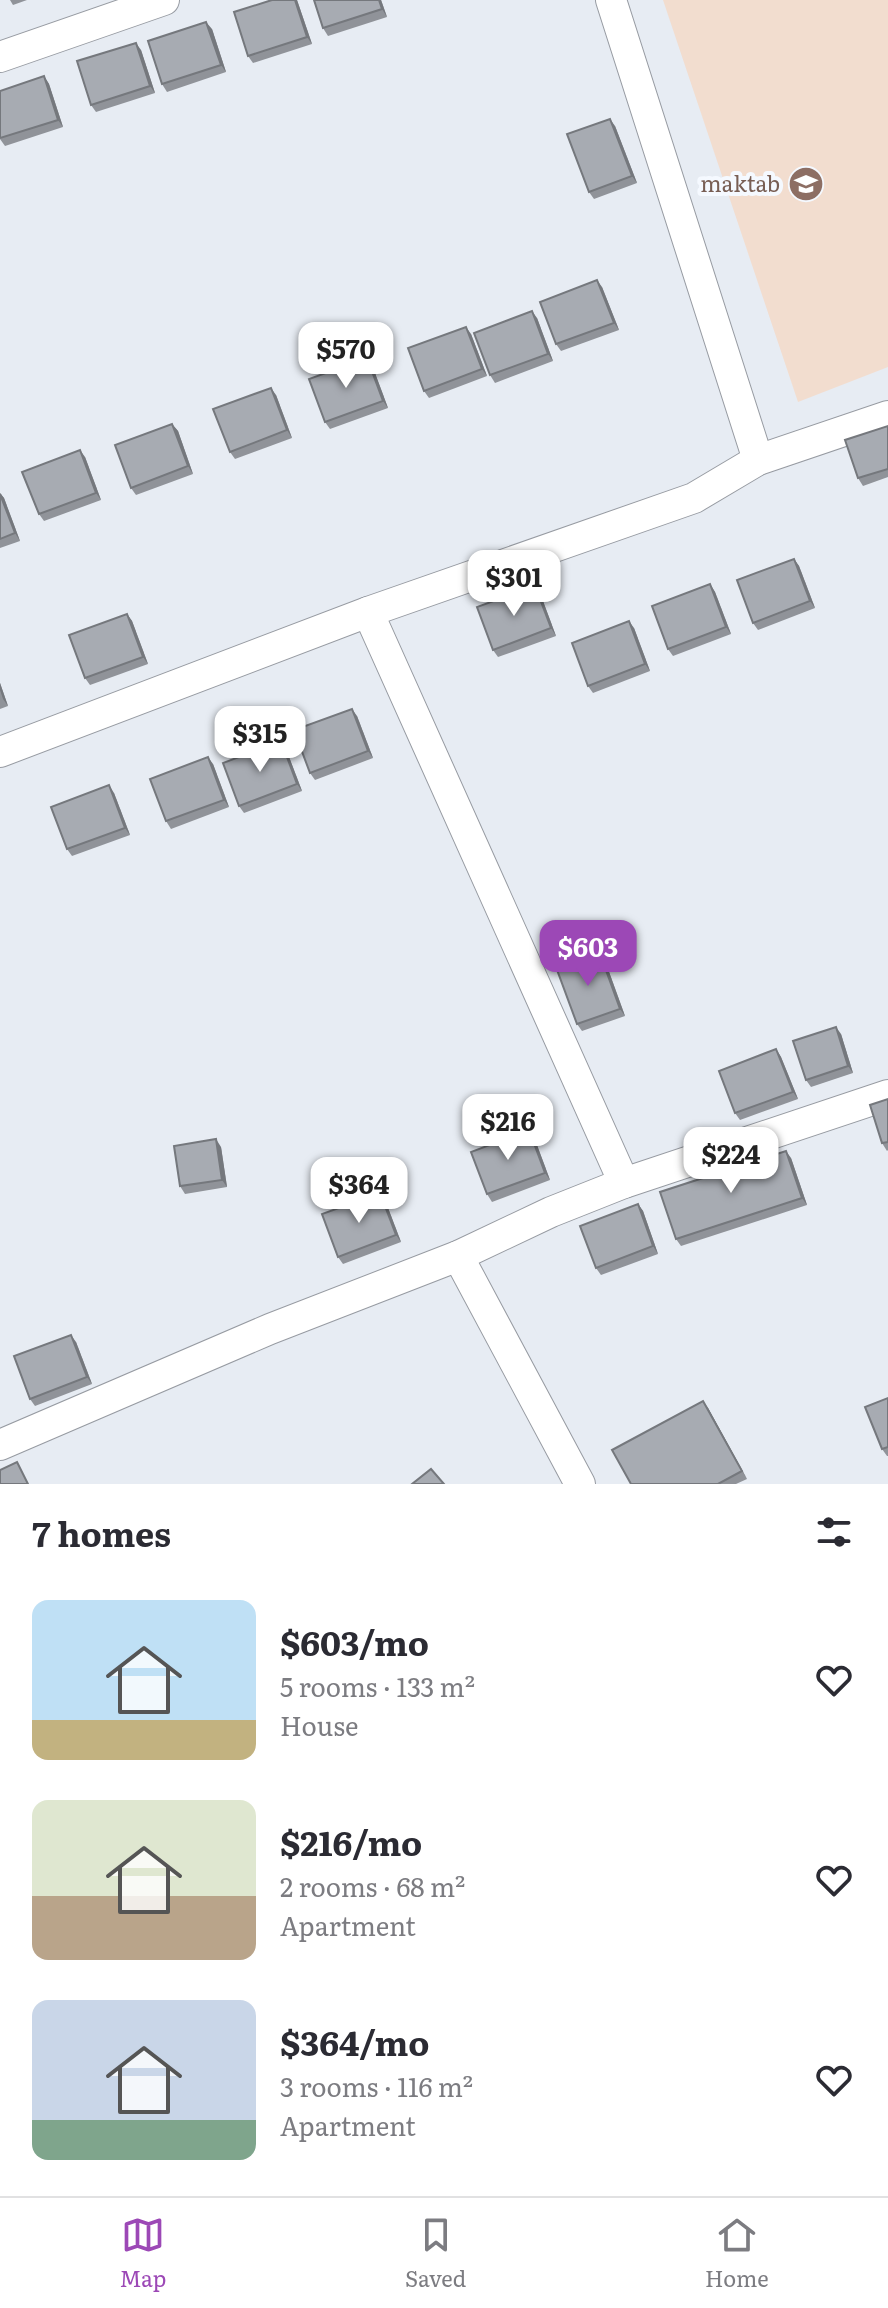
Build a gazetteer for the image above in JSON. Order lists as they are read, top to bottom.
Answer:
{
  "places": {
    "school or university": ["maktab"]
  },
  "page": {
    "price": [
      "$570",
      "$301",
      "$315",
      "$603",
      "$216",
      "$224",
      "$364"
    ],
    "heading": "7 homes",
    "list": [
      {
        "name": "$603/mo",
        "note": "5 rooms · 133 m² · House"
      },
      {
        "name": "$216/mo",
        "note": "2 rooms · 68 m² · Apartment"
      },
      {
        "name": "$364/mo",
        "note": "3 rooms · 116 m² · Apartment"
      }
    ],
    "tabs": ["Map", "Saved", "Home"]
  }
}
